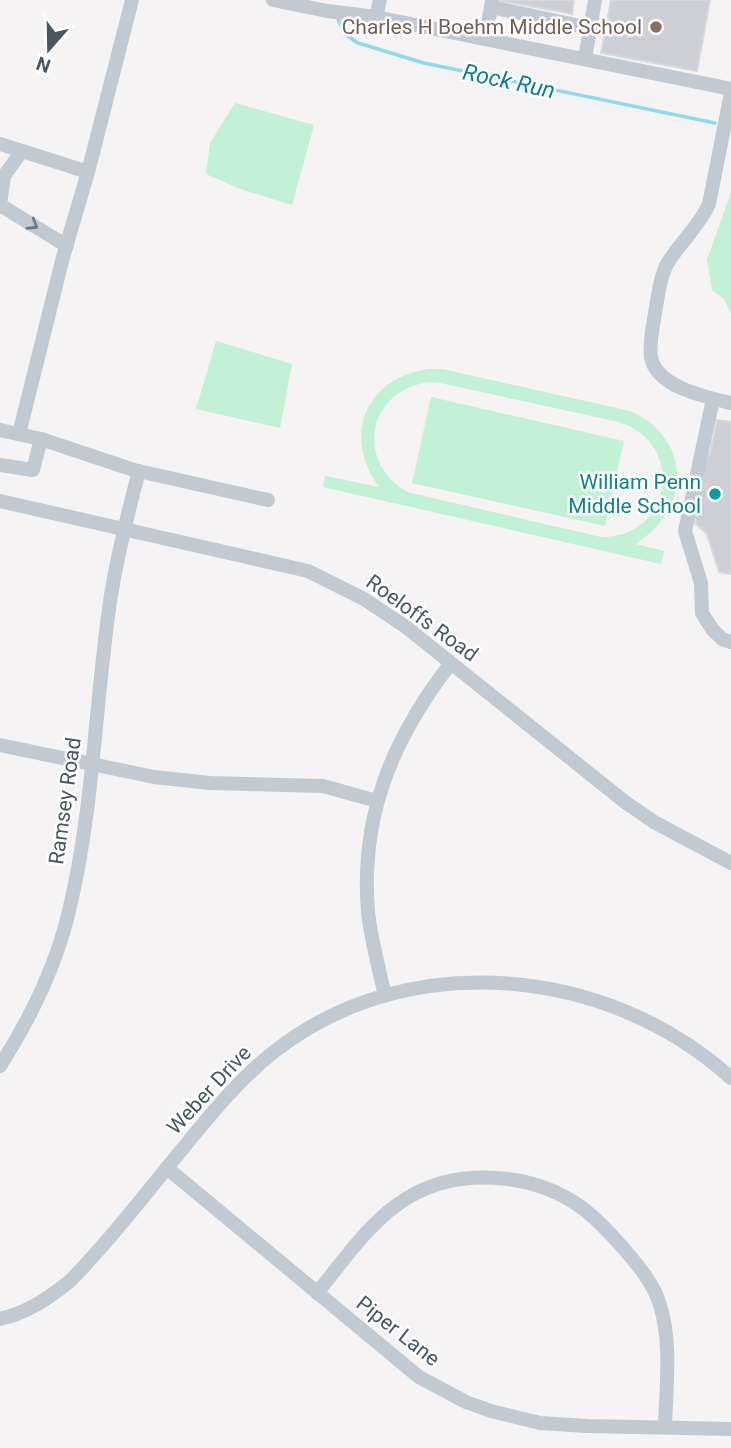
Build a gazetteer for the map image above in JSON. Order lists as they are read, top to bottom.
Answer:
{
  "streets": {
    "street": [
      "Roeloffs Road",
      "Ramsey Road",
      "Weber Drive",
      "Piper Lane"
    ]
  },
  "crossings": [
    ["Roeloffs Road", "Ramsey Road"],
    ["Weber Drive", "Piper Lane"]
  ],
  "water": ["Rock Run"],
  "places": ["Charles H Boehm Middle School", "William Penn Middle School"],
  "north": "bottom"
}
